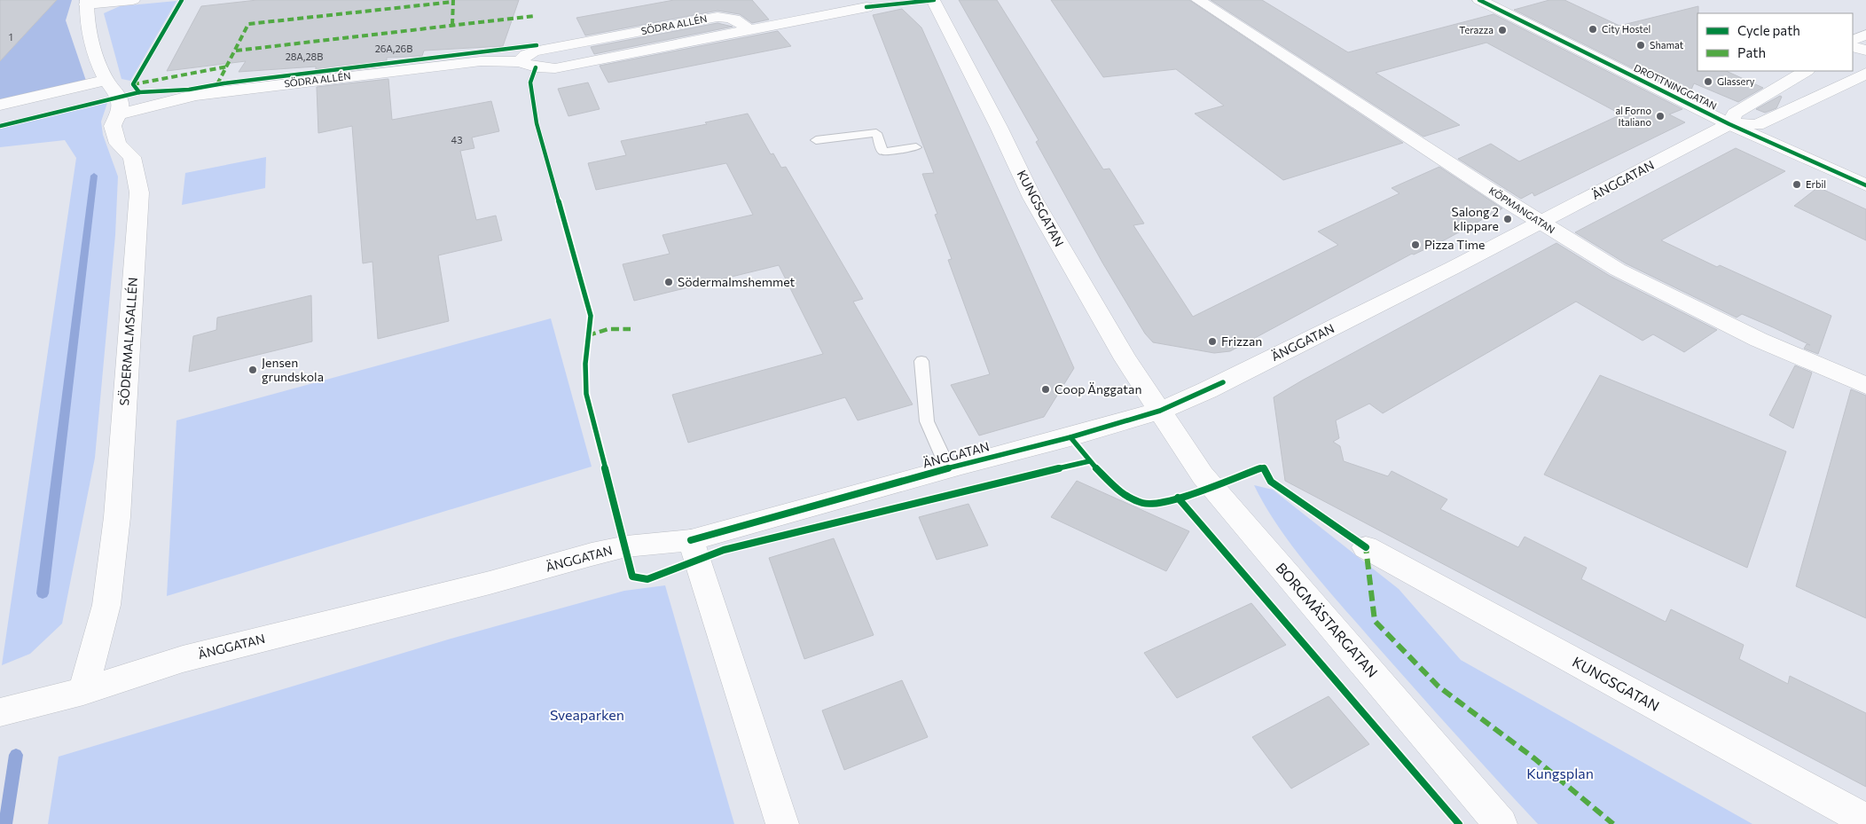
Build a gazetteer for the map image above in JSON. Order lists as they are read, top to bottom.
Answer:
{
  "streets": {
    "street": [
      "SÖDRA ALLÉN",
      "DROTTNINGGATAN",
      "ÄNGGATAN",
      "KUNGSGATAN",
      "KÖPMANGATAN",
      "SÖDERMALMSALLÉN",
      "BORGMÄSTARGATAN"
    ]
  },
  "crossings": [
    ["SÖDRA ALLÉN", "SÖDERMALMSALLÉN"],
    ["DROTTNINGGATAN", "ÄNGGATAN"],
    ["ÄNGGATAN", "KUNGSGATAN"],
    ["ÄNGGATAN", "KÖPMANGATAN"],
    ["ÄNGGATAN", "SÖDERMALMSALLÉN"],
    ["ÄNGGATAN", "BORGMÄSTARGATAN"],
    ["KUNGSGATAN", "BORGMÄSTARGATAN"]
  ],
  "parks": ["Sveaparken", "Kungsplan"],
  "places": [
    "City Hostel",
    "Terazza",
    "Shamat",
    "Glassery",
    "al Forno Italiano",
    "Erbil",
    "Salong 2 klippare",
    "Pizza Time",
    "Södermalmshemmet",
    "Frizzan",
    "Jensen grundskola",
    "Coop Änggatan"
  ],
  "house_numbers": [
    "1",
    "26A,26B",
    "28A,28B",
    "43"
  ],
  "legend": ["Cycle path", "Path"]
}
